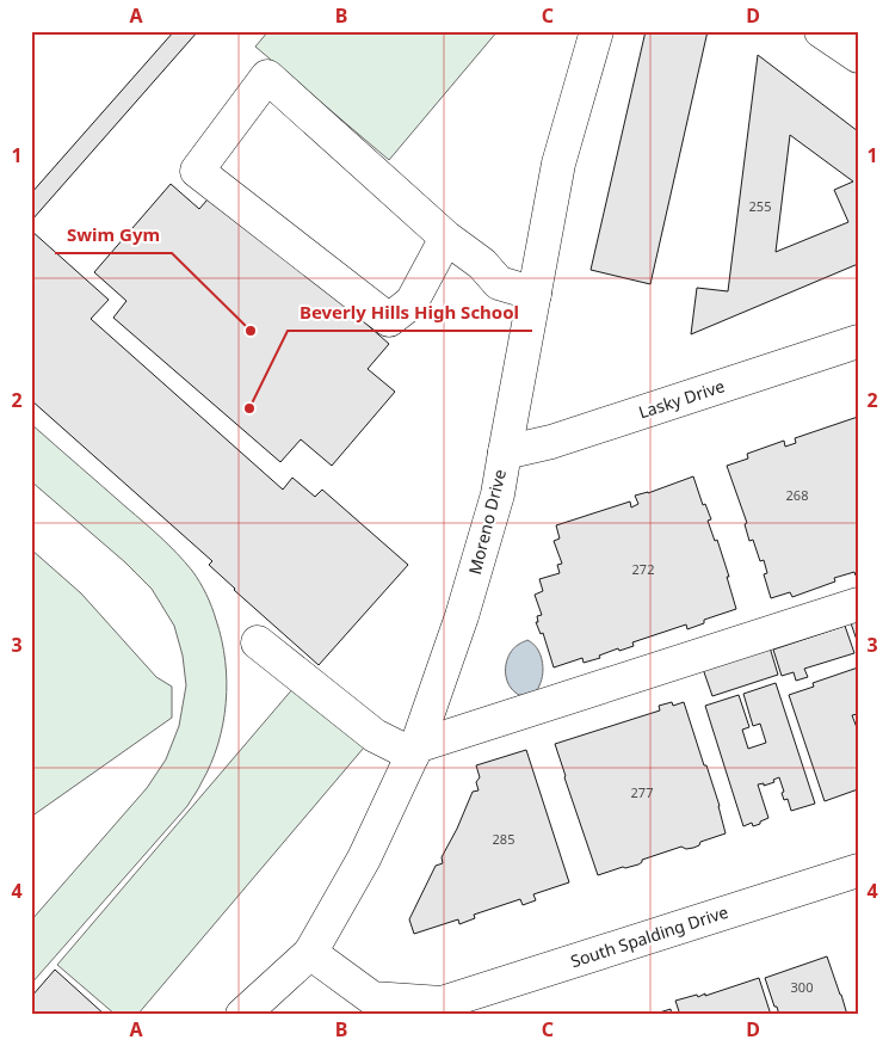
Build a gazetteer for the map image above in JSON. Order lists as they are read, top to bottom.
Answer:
{
  "streets": {
    "street": ["Lasky Drive", "Moreno Drive", "South Spalding Drive"]
  },
  "crossings": [
    ["Lasky Drive", "Moreno Drive"],
    ["Moreno Drive", "South Spalding Drive"]
  ],
  "places": ["Swim Gym", "Beverly Hills High School"],
  "house_numbers": [
    "255",
    "268",
    "272",
    "277",
    "285",
    "300"
  ],
  "grid": {
    "columns": [
      "A",
      "B",
      "C",
      "D"
    ],
    "rows": [
      "1",
      "2",
      "3",
      "4"
    ]
  }
}
